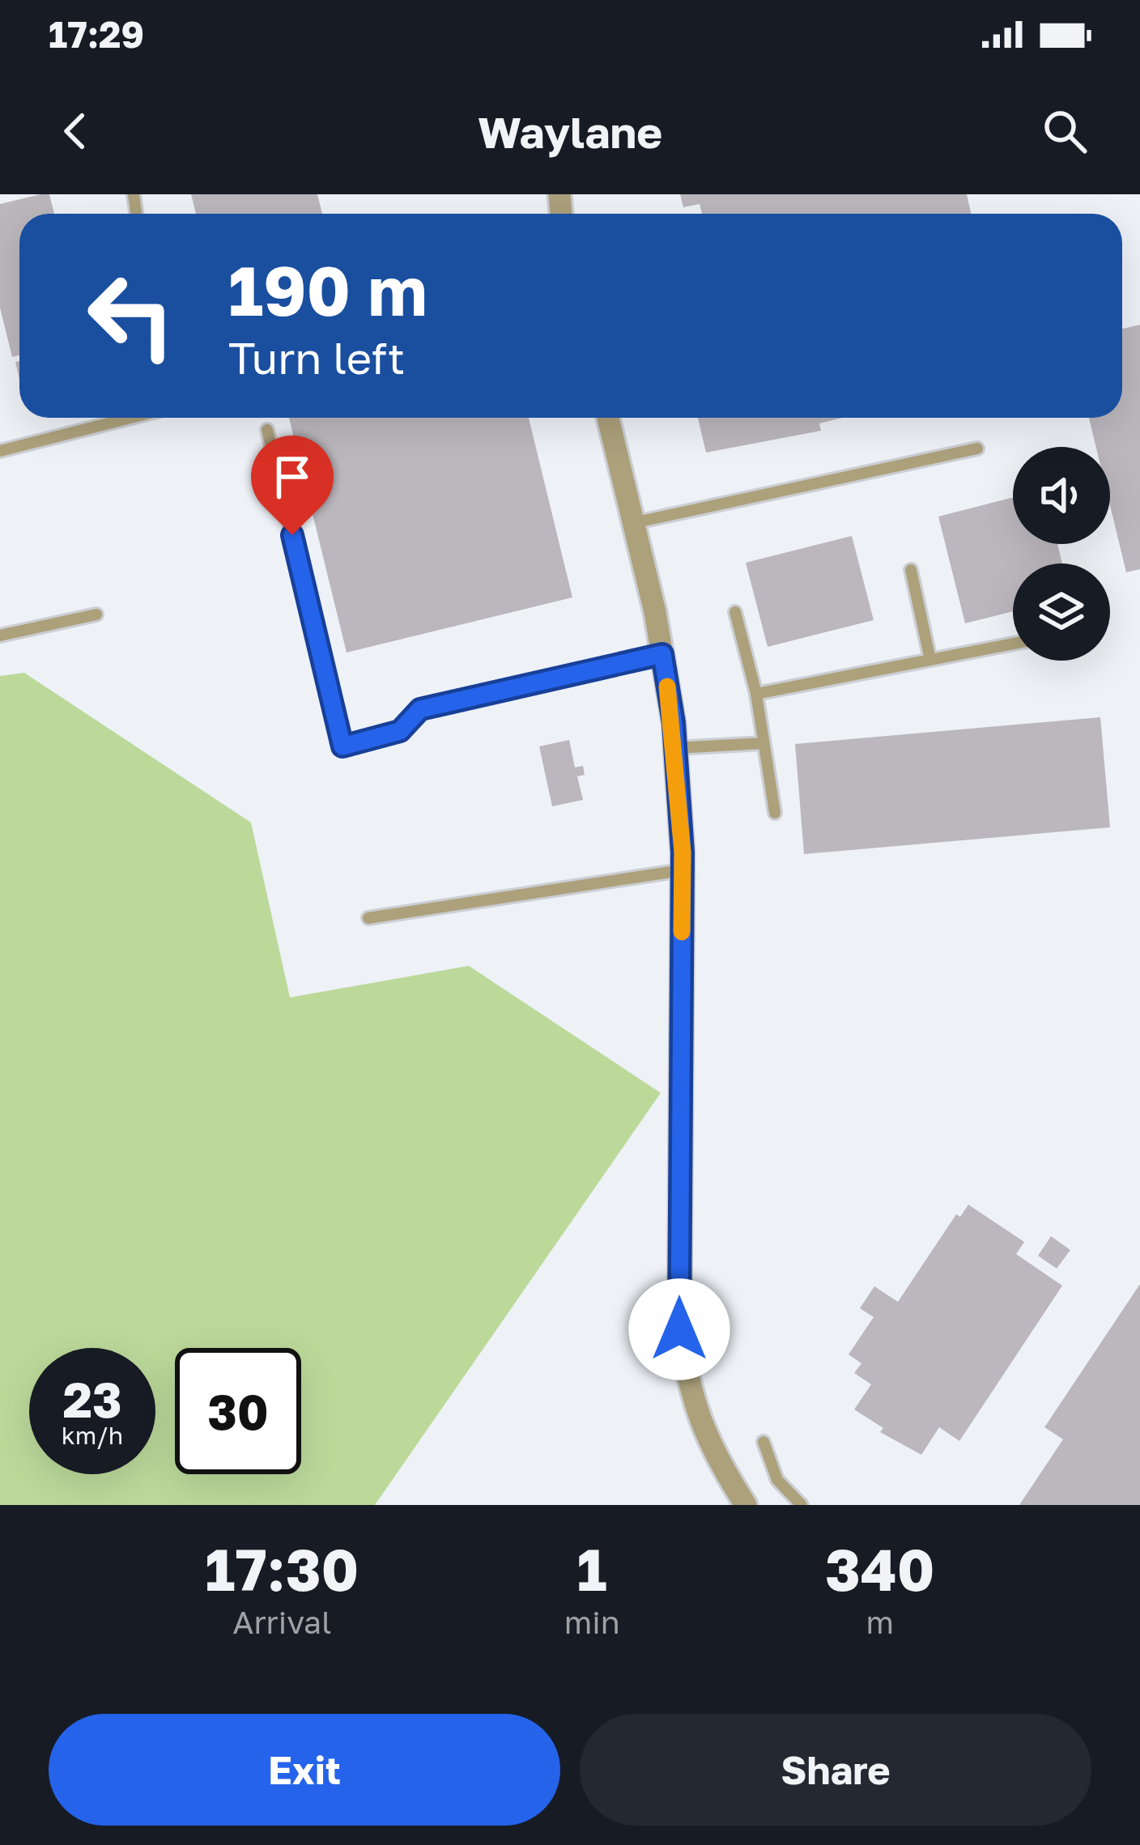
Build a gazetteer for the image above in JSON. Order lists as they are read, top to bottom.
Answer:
{
  "page": {
    "status": "17:29",
    "header": "Waylane",
    "turn": ["190 m", "Turn left"],
    "speed": "23 km/h",
    "limit": "30",
    "eta": [
      "17:30",
      "Arrival",
      "1",
      "min",
      "340",
      "m"
    ],
    "buttons": ["Exit", "Share"]
  }
}
